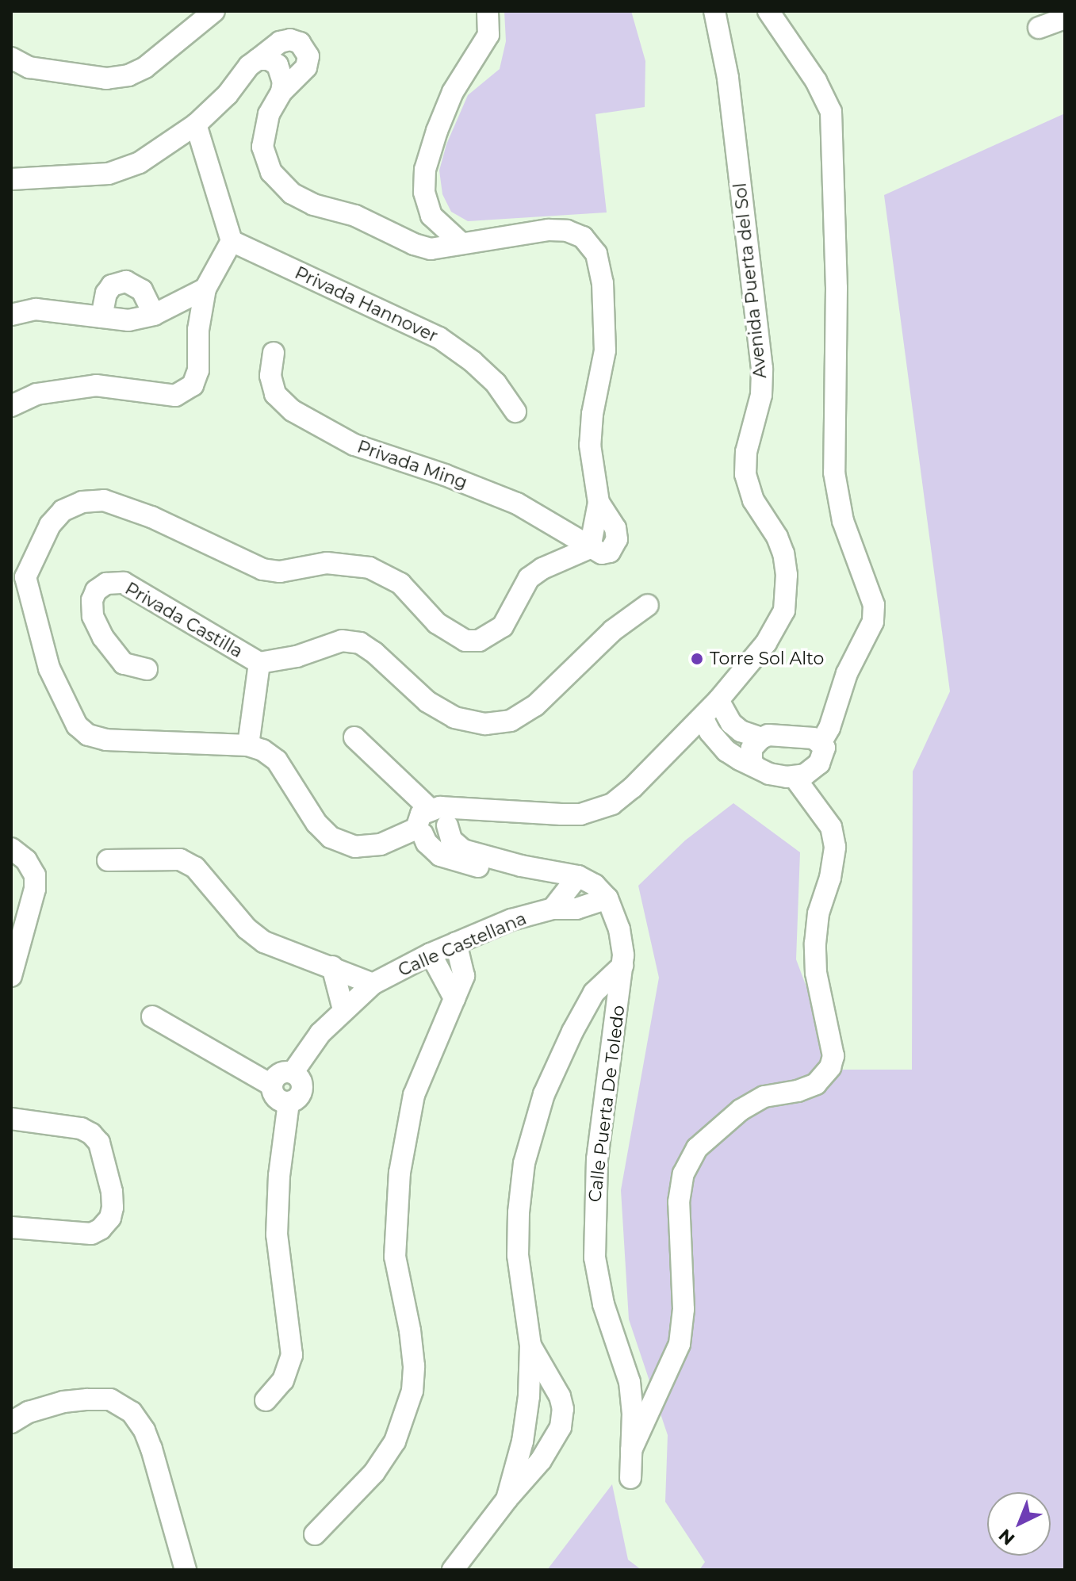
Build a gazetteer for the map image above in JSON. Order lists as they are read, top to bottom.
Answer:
{
  "streets": {
    "street": [
      "Avenida Puerta del Sol",
      "Privada Hannover",
      "Privada Ming",
      "Privada Castilla",
      "Calle Castellana",
      "Calle Puerta De Toledo"
    ]
  },
  "crossings": [
    ["Calle Castellana", "Calle Puerta De Toledo"]
  ],
  "places": ["Torre Sol Alto"],
  "north": "bottom left"
}
